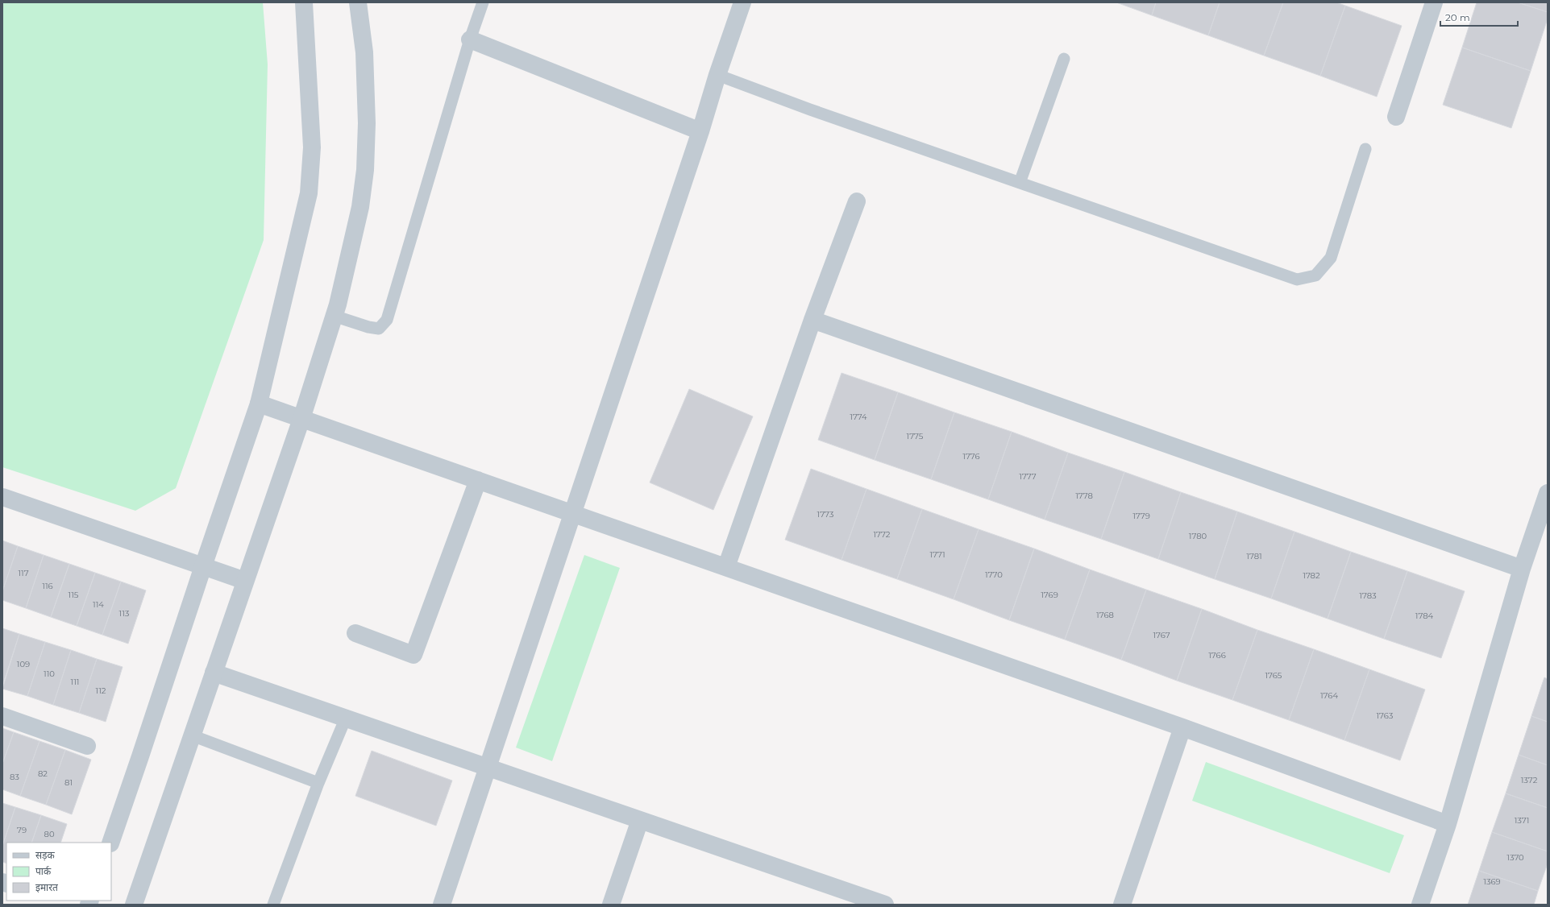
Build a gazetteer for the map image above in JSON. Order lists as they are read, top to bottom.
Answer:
{
  "house_numbers": [
    "1774",
    "1775",
    "1776",
    "1777",
    "1778",
    "1773",
    "1779",
    "1772",
    "1780",
    "1771",
    "1781",
    "117",
    "1770",
    "1782",
    "116",
    "115",
    "1769",
    "1783",
    "114",
    "113",
    "1768",
    "1784",
    "1767",
    "1766",
    "109",
    "110",
    "1765",
    "111",
    "112",
    "1764",
    "1763",
    "82",
    "83",
    "1372",
    "81",
    "1371",
    "79",
    "80",
    "1370",
    "1369"
  ],
  "legend": ["सड़क", "पार्क", "इमारत"],
  "scale_bar": "20 m"
}
